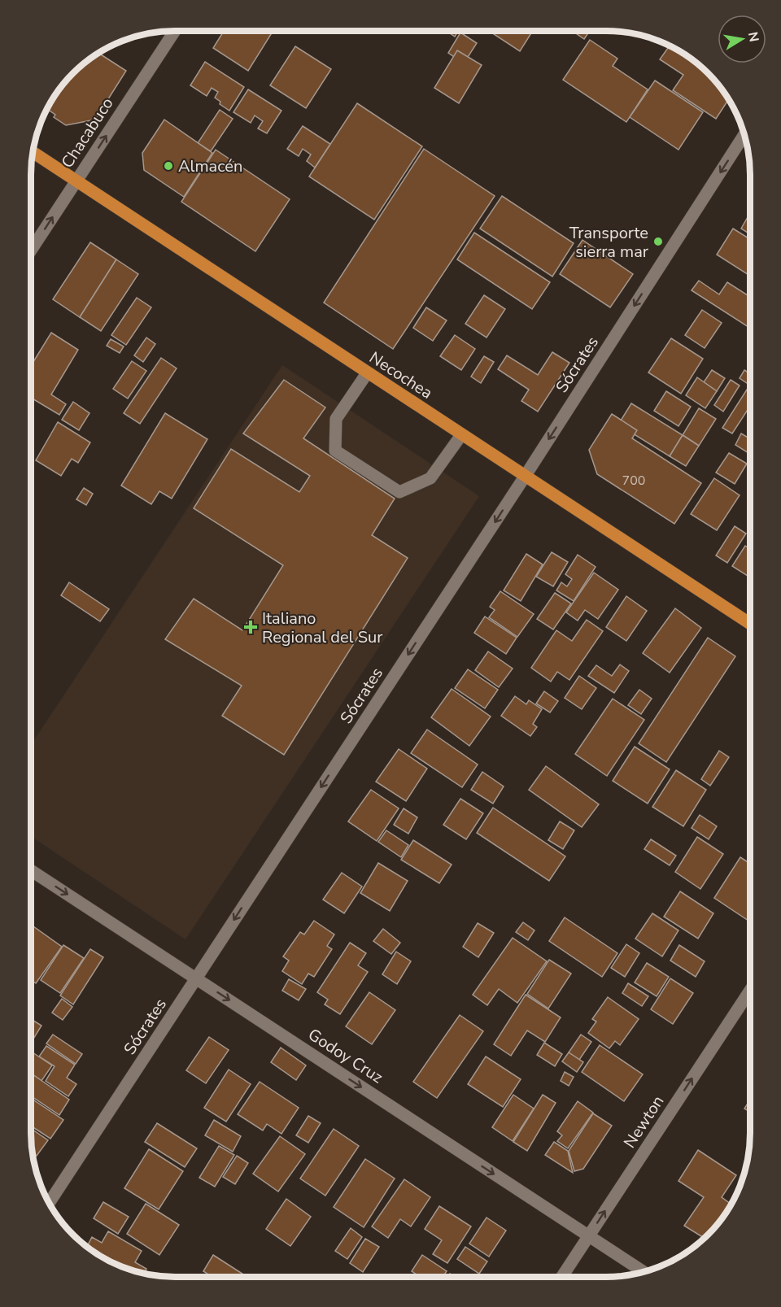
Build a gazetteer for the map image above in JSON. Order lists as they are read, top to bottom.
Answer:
{
  "streets": {
    "main road": ["Necochea"],
    "street": [
      "Chacabuco",
      "Sócrates",
      "Godoy Cruz",
      "Newton"
    ]
  },
  "crossings": [
    ["Chacabuco", "Necochea"],
    ["Sócrates", "Necochea"],
    ["Sócrates", "Godoy Cruz"],
    ["Godoy Cruz", "Newton"]
  ],
  "one_way": [
    "Chacabuco",
    "Sócrates",
    "Godoy Cruz",
    "Newton"
  ],
  "places": {
    "other": ["Almacén", "Transporte sierra mar"],
    "health": ["Italiano Regional del Sur"]
  },
  "house_numbers": ["700"],
  "north": "right"
}
